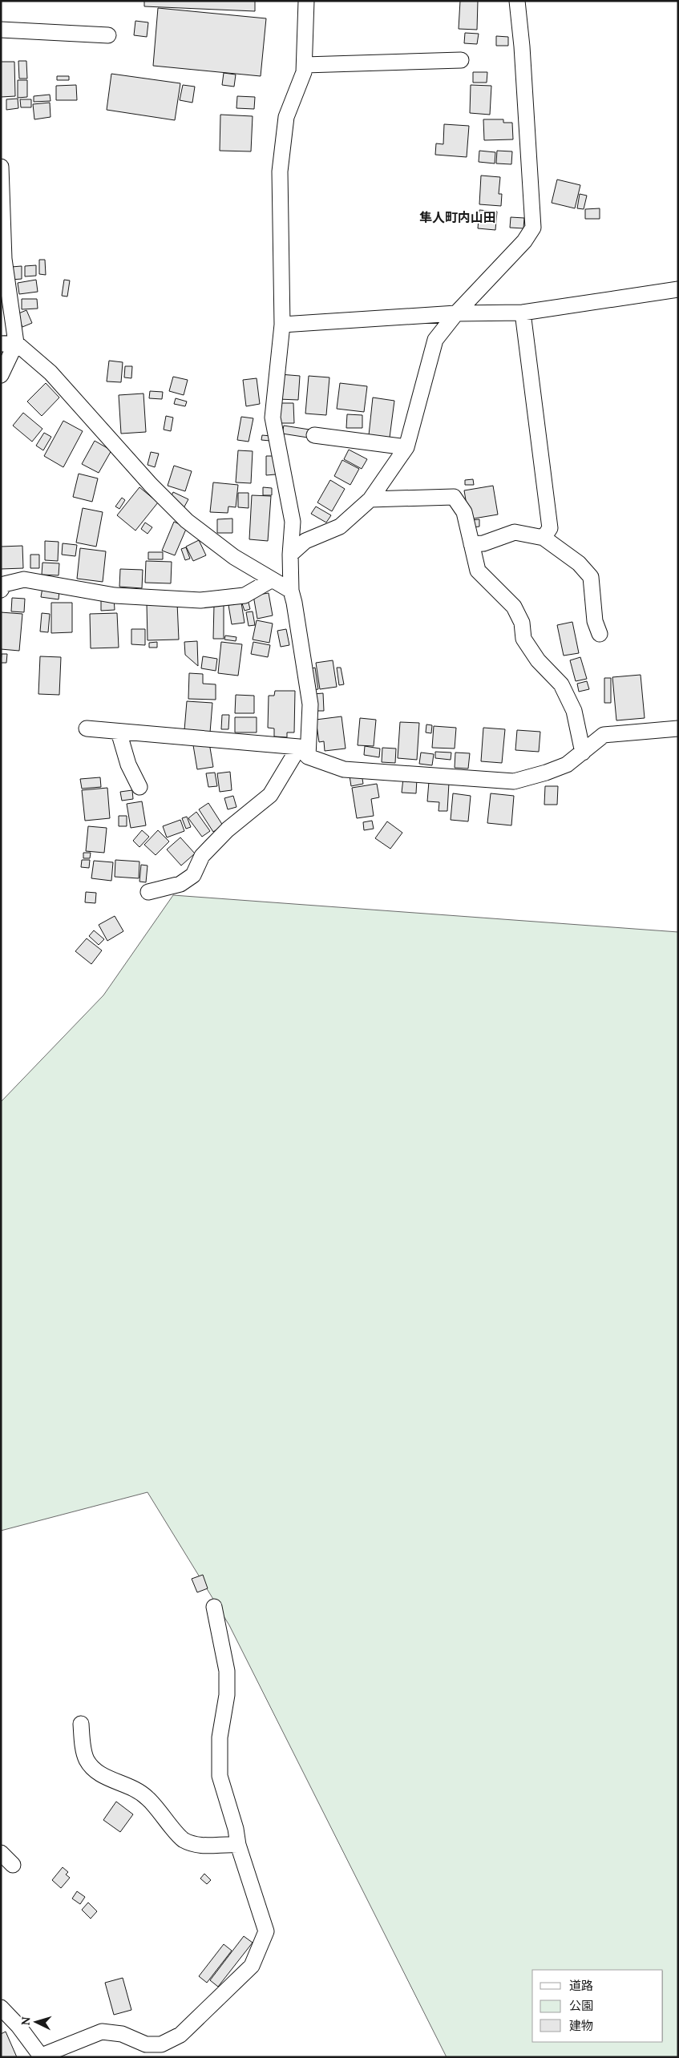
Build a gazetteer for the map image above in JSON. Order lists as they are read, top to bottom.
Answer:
{
  "districts": ["隼人町内山田"],
  "legend": ["道路", "公園", "建物"],
  "north": "left"
}
